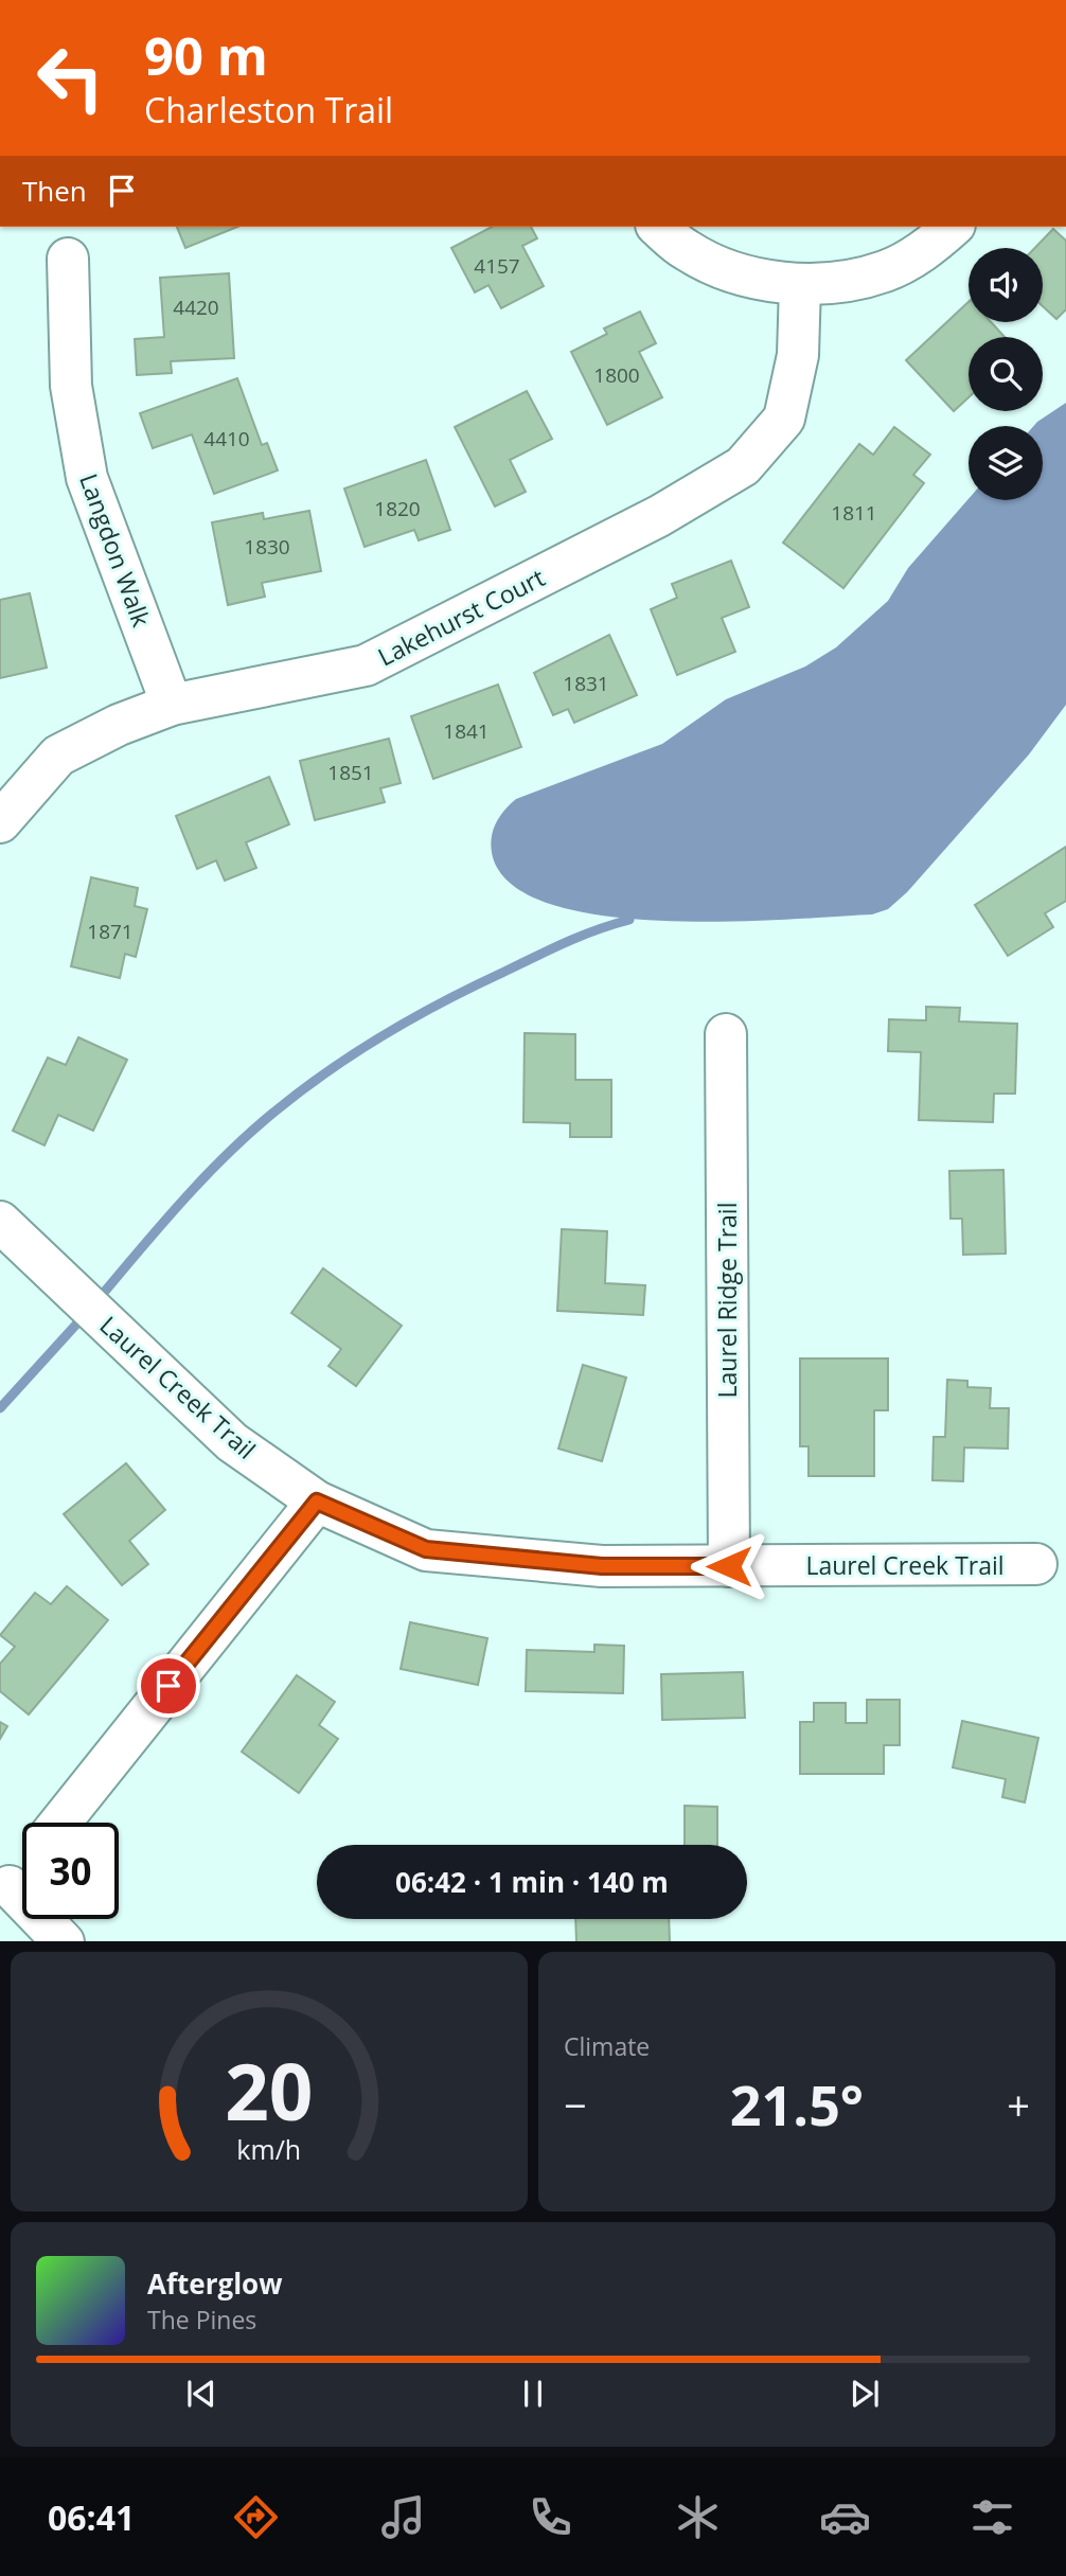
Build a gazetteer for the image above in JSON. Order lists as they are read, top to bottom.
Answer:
{
  "streets": {
    "street": [
      "Langdon Walk",
      "Lakehurst Court",
      "Laurel Ridge Trail",
      "Laurel Creek Trail"
    ]
  },
  "crossings": [
    ["Langdon Walk", "Lakehurst Court"],
    ["Laurel Ridge Trail", "Laurel Creek Trail"]
  ],
  "house_numbers": [
    "4157",
    "4420",
    "1800",
    "4410",
    "1820",
    "1811",
    "1830",
    "1831",
    "1841",
    "1851",
    "1871"
  ],
  "page": {
    "turn": ["90 m", "Charleston Trail"],
    "then": "Then",
    "limit": "30",
    "trip": "06:42 · 1 min · 140 m",
    "tile": "Climate",
    "heat": ["−", "21.5°", "+"],
    "song": ["Afterglow", "The Pines"],
    "tabs": "06:41",
    "gauge": ["20", "km/h"]
  }
}
